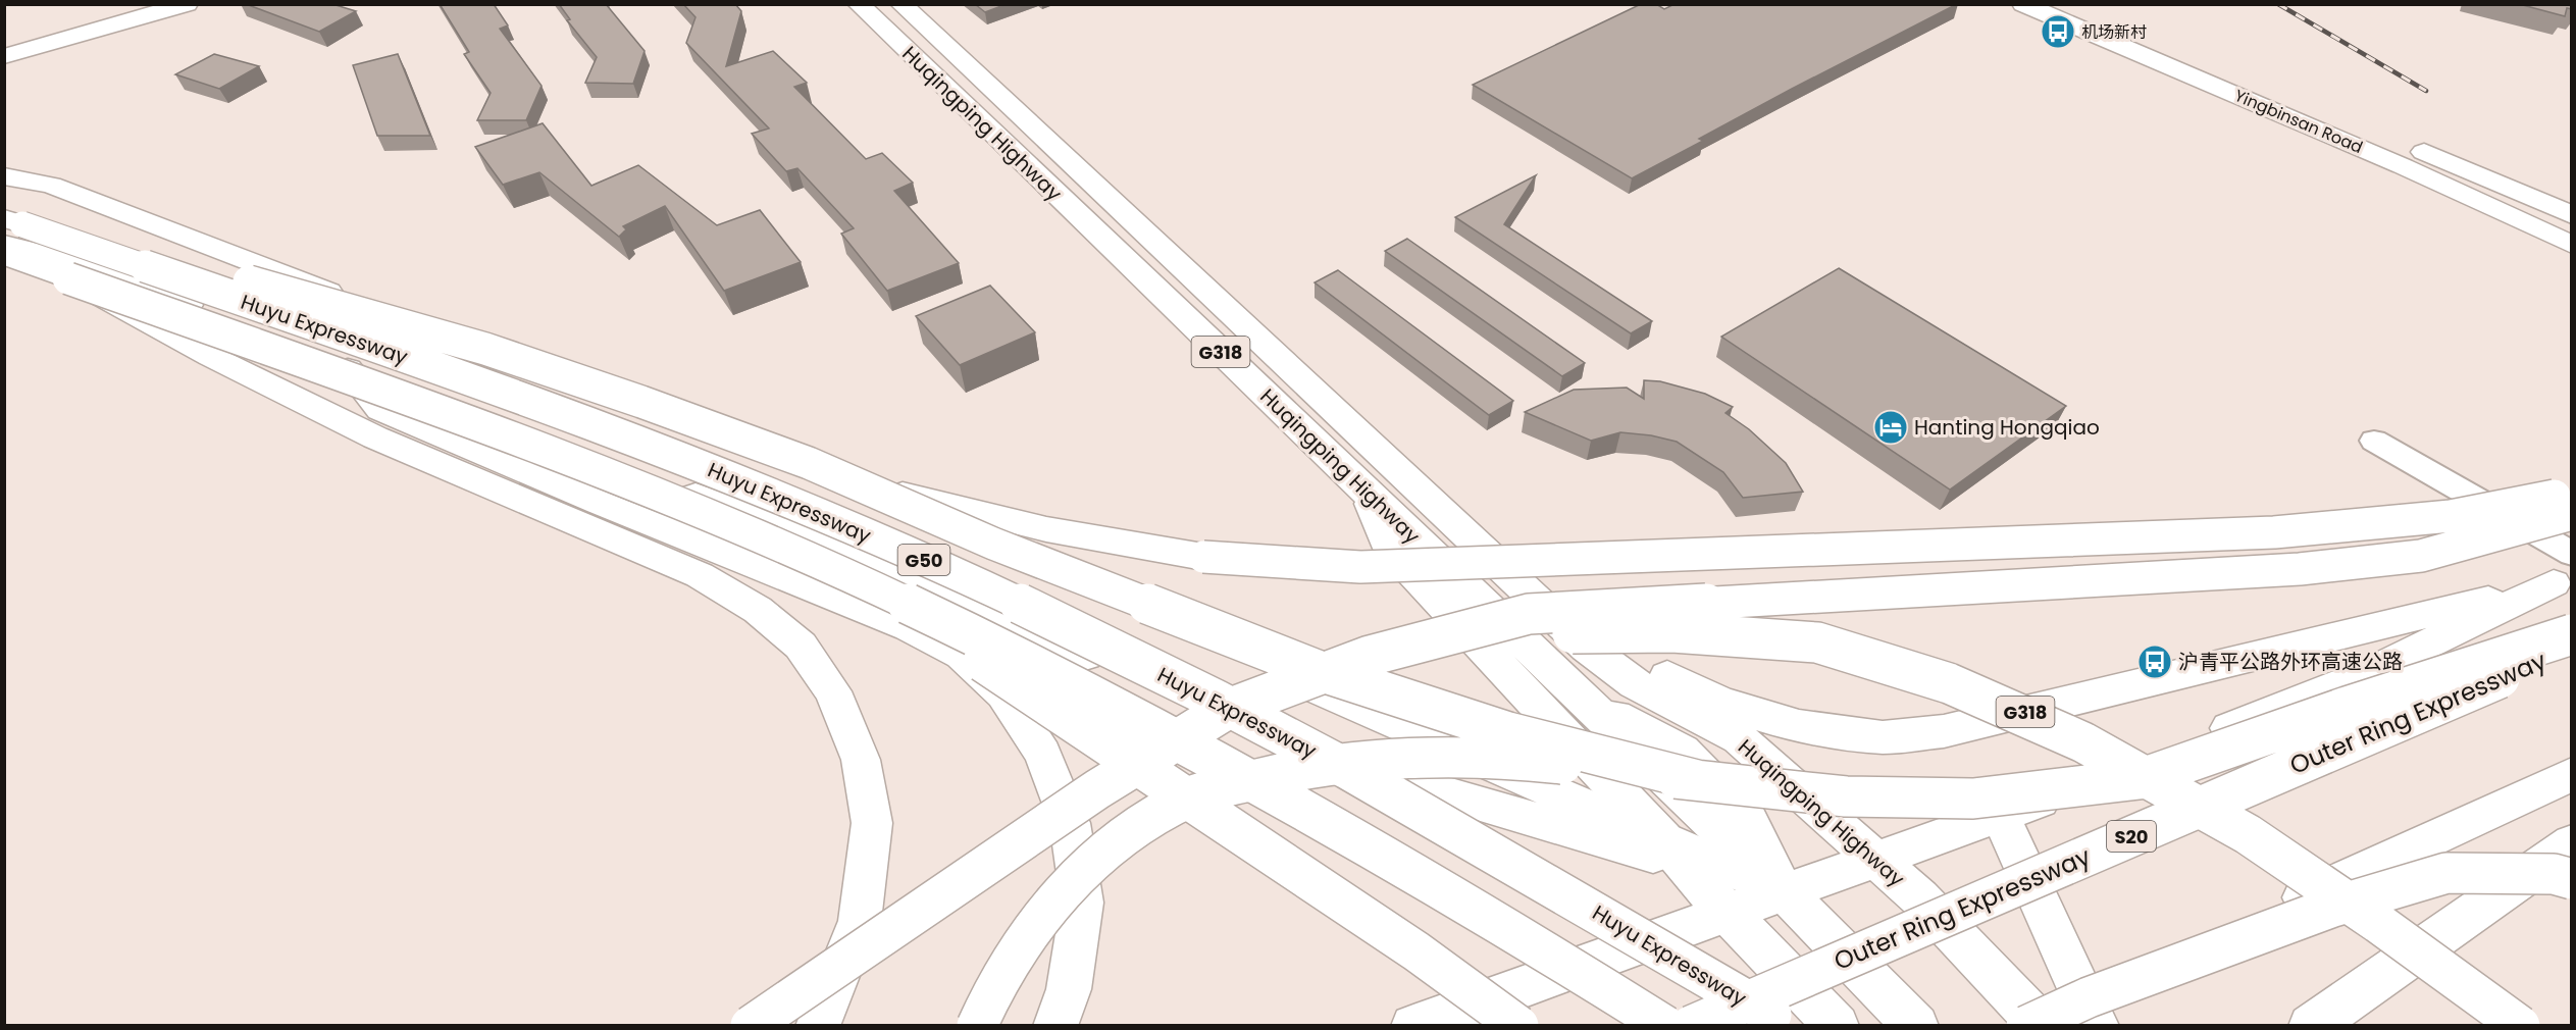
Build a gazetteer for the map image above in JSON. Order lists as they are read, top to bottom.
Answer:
{
  "streets": {
    "main road": [
      "Yingbinsan Road",
      "Huqingping Highway",
      "Huyu Expressway",
      "G318",
      "G50",
      "Outer Ring Expressway",
      "S20"
    ]
  },
  "places": {
    "bus stop": ["机场新村", "沪青平公路外环高速公路"],
    "hotel": ["Hanting Hongqiao"]
  }
}
